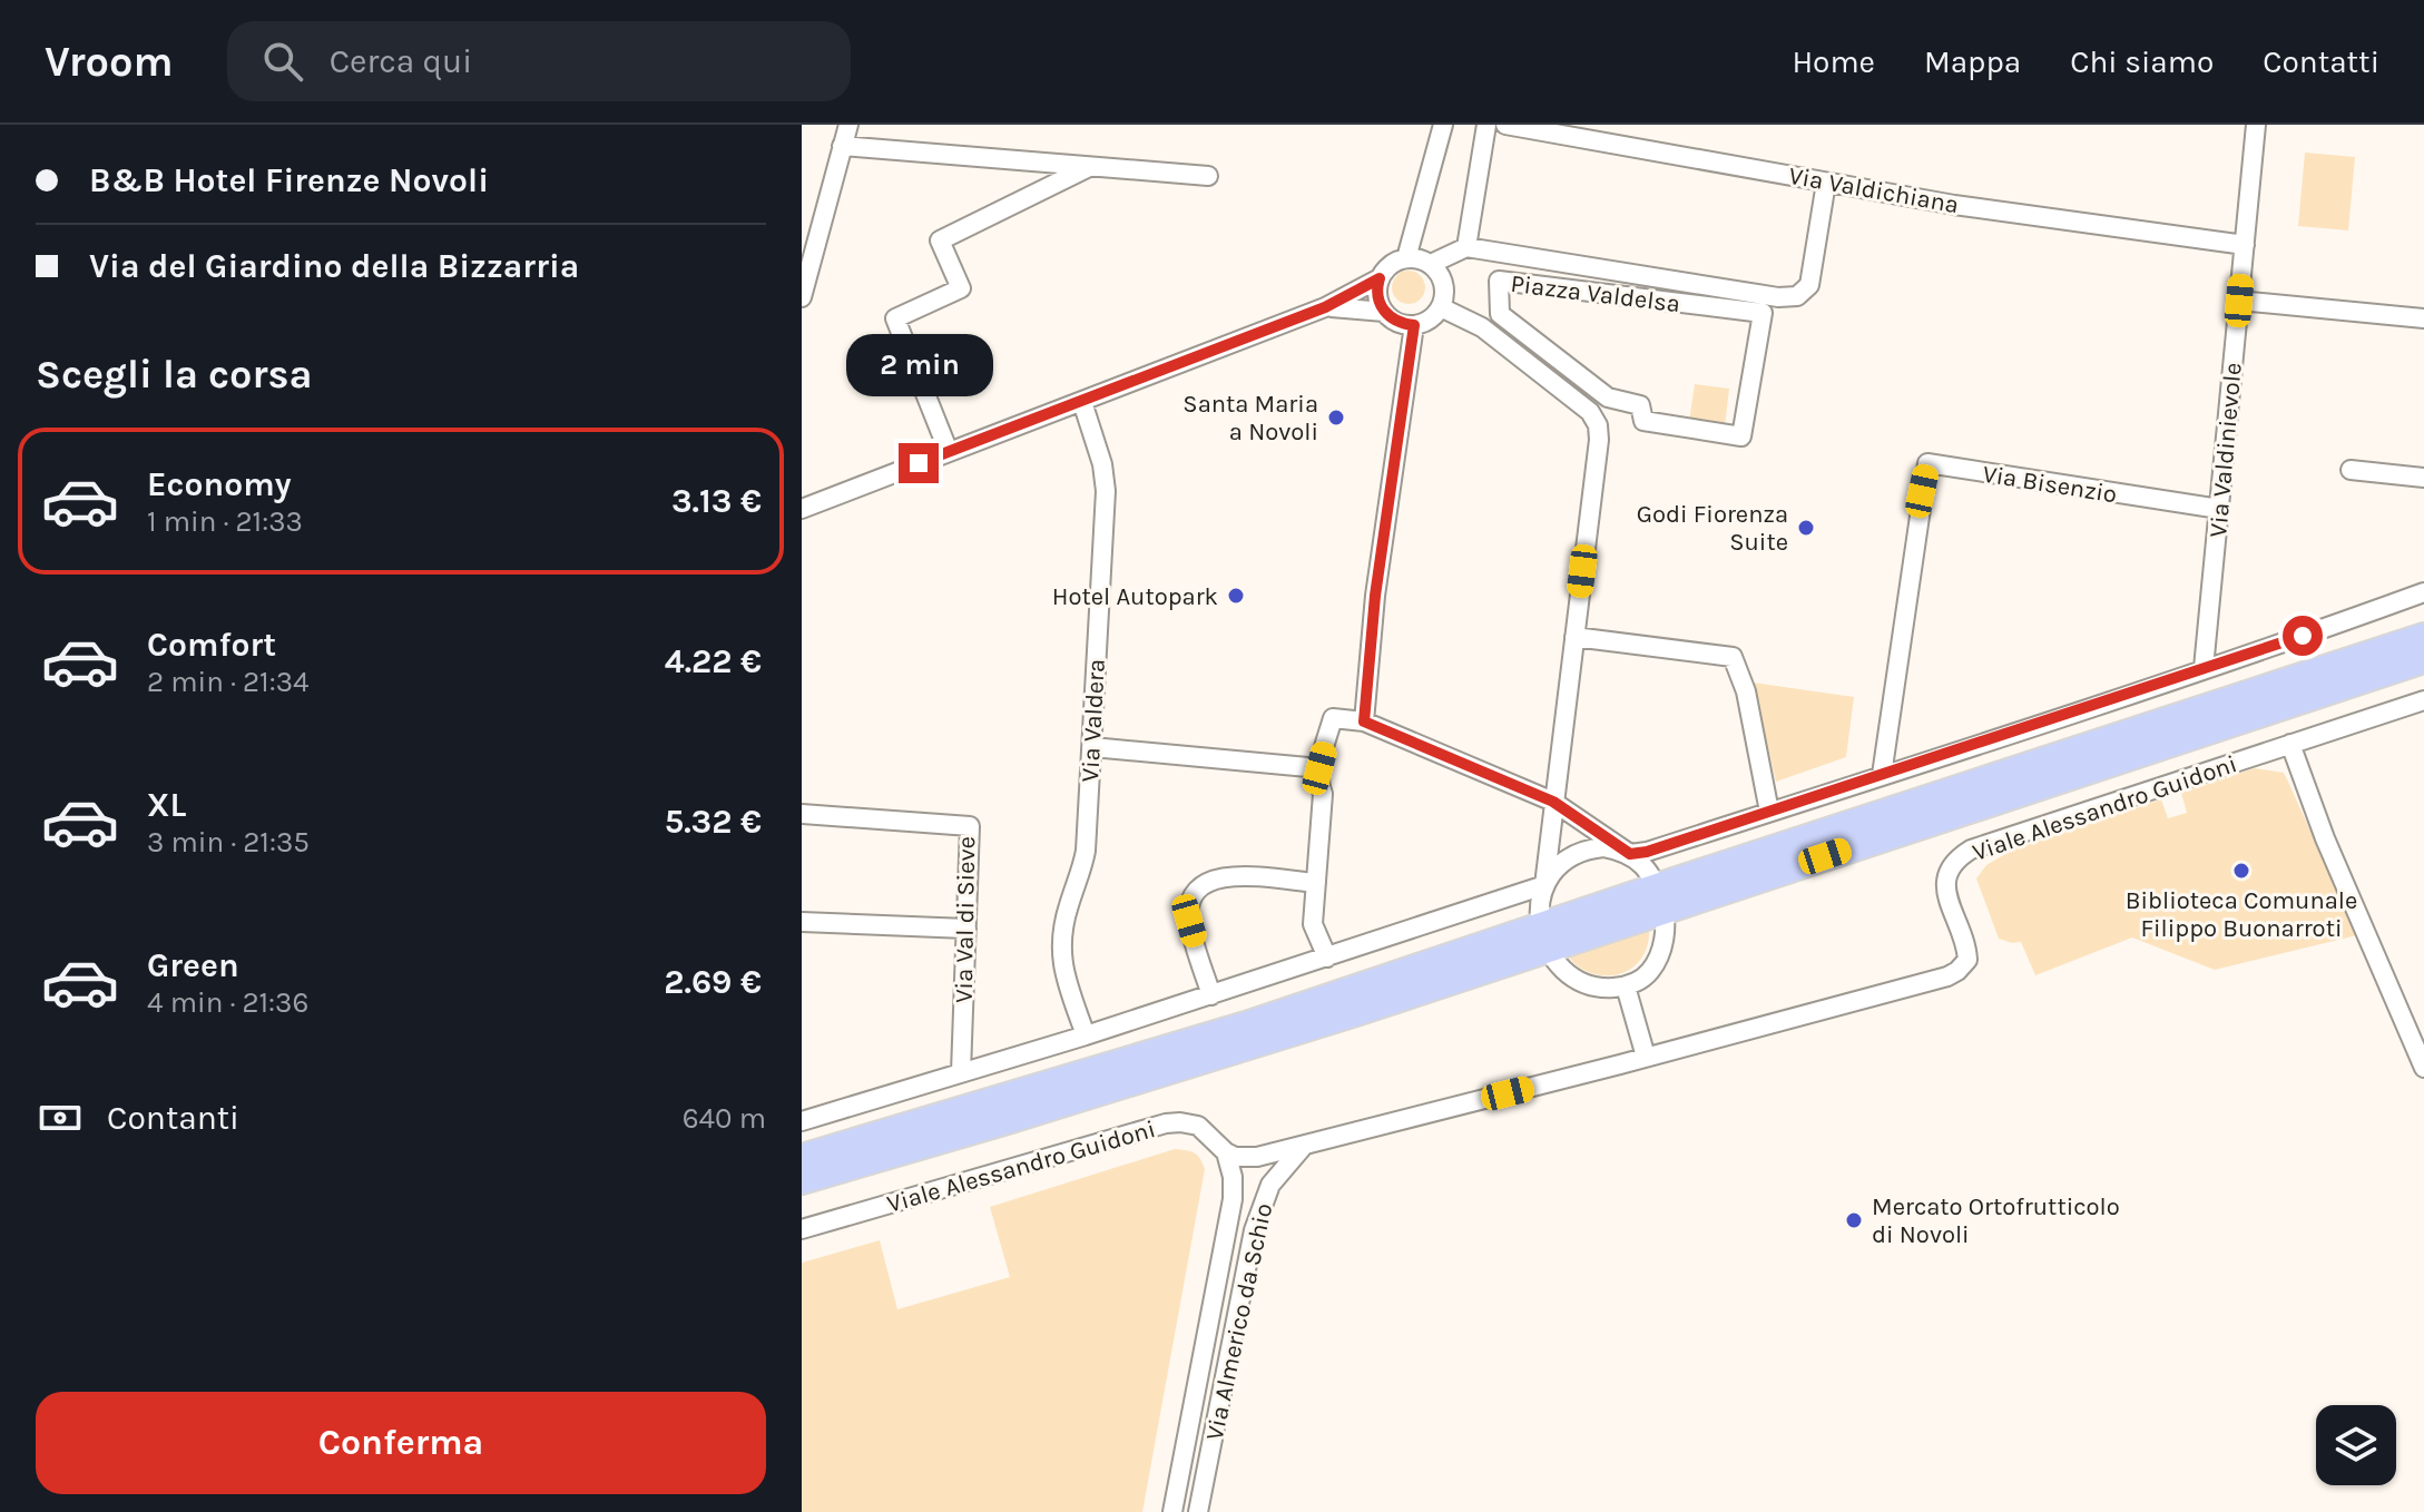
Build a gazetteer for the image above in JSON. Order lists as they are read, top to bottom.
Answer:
{
  "streets": {
    "main road": ["Viale Alessandro Guidoni"],
    "street": [
      "Via Valdichiana",
      "Piazza Valdelsa",
      "Via Valdinievole",
      "Via Bisenzio",
      "Via Valdera",
      "Via Val di Sieve",
      "Via Almerico da Schio"
    ]
  },
  "crossings": [
    ["Via Valdichiana", "Piazza Valdelsa"],
    ["Via Valdichiana", "Via Valdinievole"],
    ["Via Valdinievole", "Via Bisenzio"],
    ["Viale Alessandro Guidoni", "Via Almerico da Schio"]
  ],
  "places": [
    "Santa Maria a Novoli",
    "Godi Fiorenza Suite",
    "Hotel Autopark",
    "Biblioteca Comunale Filippo Buonarroti",
    "Mercato Ortofrutticolo di Novoli"
  ],
  "page": {
    "header": "Vroom",
    "search": "Cerca qui",
    "nav": [
      "Home",
      "Mappa",
      "Chi siamo",
      "Contatti"
    ],
    "banner": ["B&B Hotel Firenze Novoli", "Via del Giardino della Bizzarria"],
    "heading": "Scegli la corsa",
    "bubble": "2 min",
    "list": [
      {
        "name": "Economy",
        "note": "1 min · 21:33",
        "value": "3.13 €"
      },
      {
        "name": "Comfort",
        "note": "2 min · 21:34",
        "value": "4.22 €"
      },
      {
        "name": "XL",
        "note": "3 min · 21:35",
        "value": "5.32 €"
      },
      {
        "name": "Green",
        "note": "4 min · 21:36",
        "value": "2.69 €"
      }
    ],
    "pay": ["Contanti", "640 m"],
    "buttons": "Conferma"
  }
}
